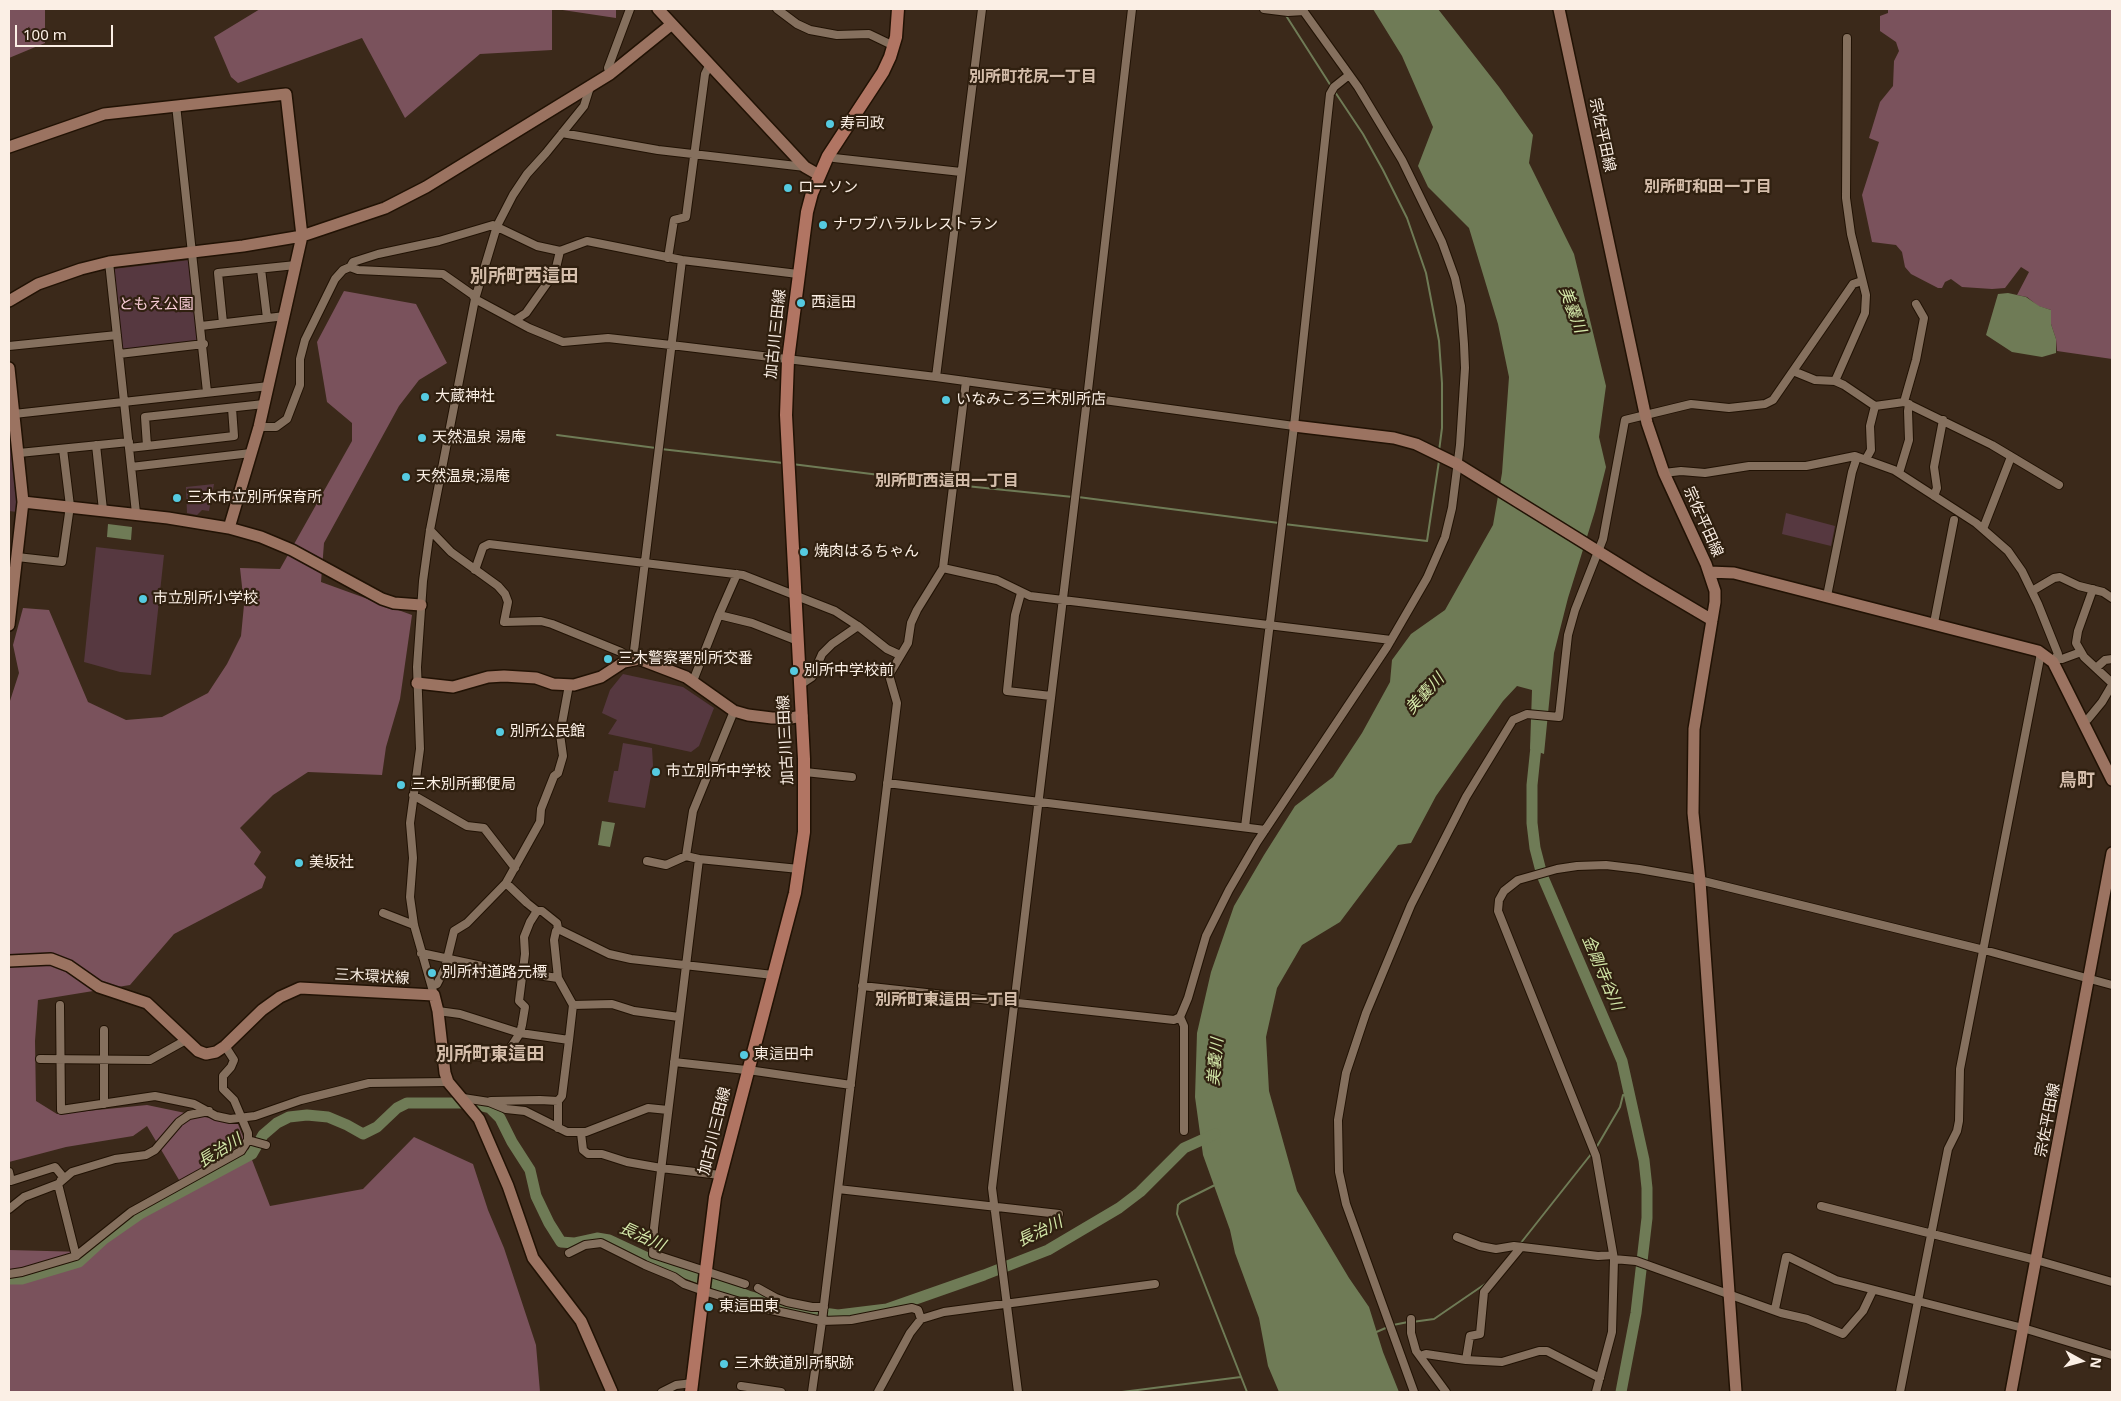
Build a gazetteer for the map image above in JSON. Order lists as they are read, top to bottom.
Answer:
{
  "streets": {
    "main road": ["加古川三田線"],
    "street": ["宗佐平田線", "三木環状線"]
  },
  "districts": [
    "別所町花尻一丁目",
    "別所町和田一丁目",
    "別所町西這田",
    "別所町西這田一丁目",
    "鳥町",
    "別所町東這田一丁目",
    "別所町東這田"
  ],
  "water": ["美嚢川", "金剛寺谷川", "長治川"],
  "parks": ["ともえ公園"],
  "places": [
    "寿司政",
    "ローソン",
    "ナワブハラルレストラン",
    "西這田",
    "大蔵神社",
    "いなみころ三木別所店",
    "天然温泉 湯庵",
    "天然温泉;湯庵",
    "三木市立別所保育所",
    "焼肉はるちゃん",
    "市立別所小学校",
    "三木警察署別所交番",
    "別所中学校前",
    "別所公民館",
    "市立別所中学校",
    "三木別所郵便局",
    "美坂社",
    "別所村道路元標",
    "東這田中",
    "東這田東",
    "三木鉄道別所駅跡"
  ],
  "scale_bar": "100 m",
  "north": "right"
}
